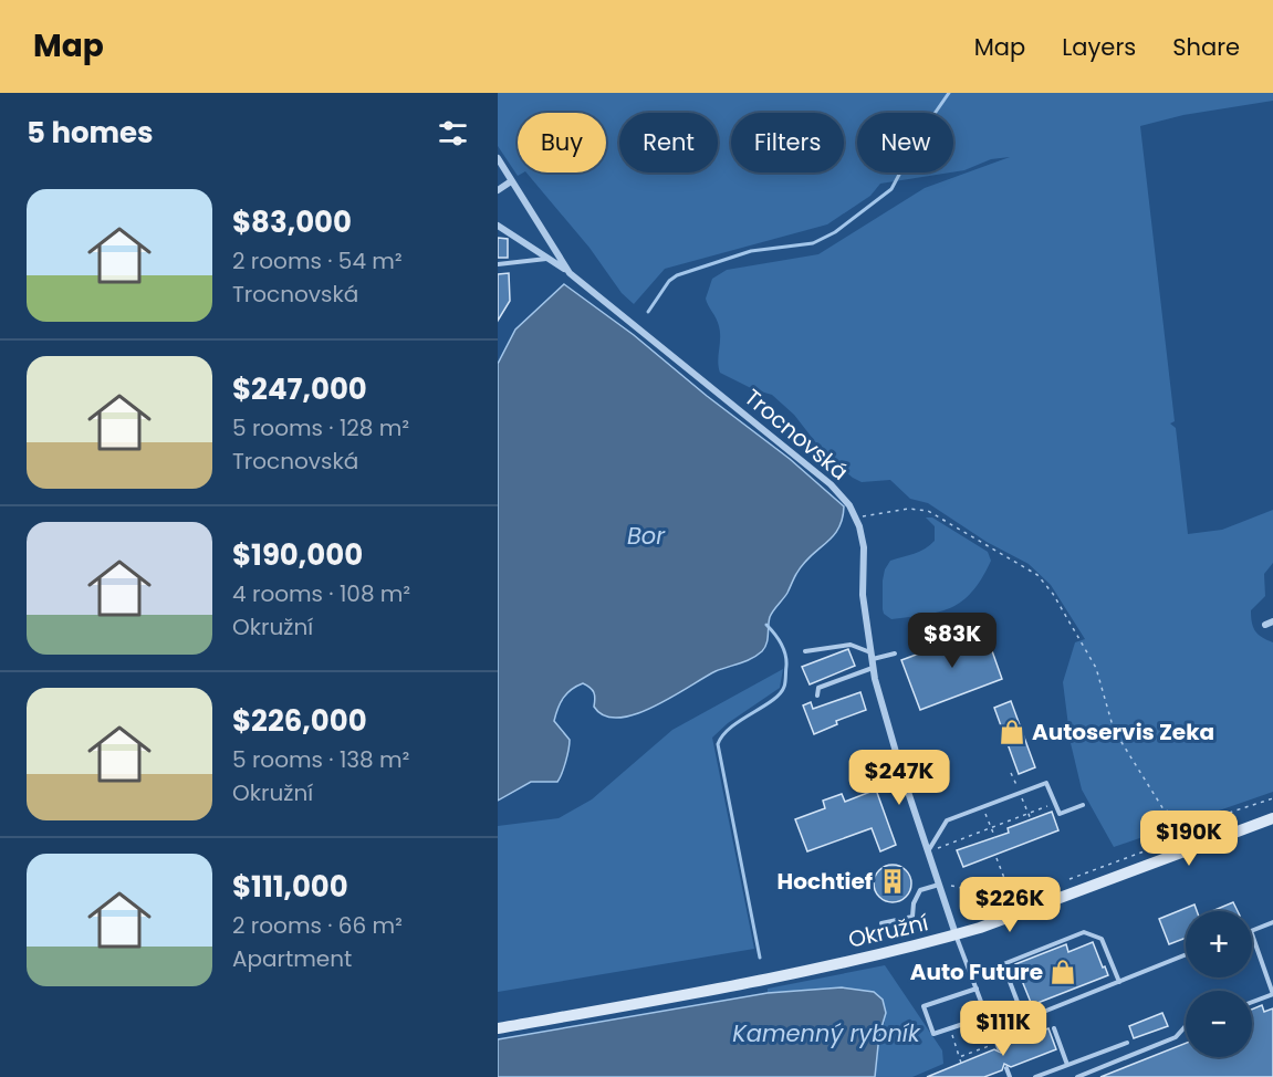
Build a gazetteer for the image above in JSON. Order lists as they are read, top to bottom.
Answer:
{
  "streets": {
    "main road": ["Okružní"],
    "street": ["Trocnovská"]
  },
  "crossings": [
    ["Trocnovská", "Okružní"]
  ],
  "water": ["Bor", "Kamenný rybník"],
  "places": {
    "shop": ["Autoservis Zeka", "Auto Future"],
    "building": ["Hochtief"]
  },
  "page": {
    "header": "Map",
    "nav": ["Map", "Layers", "Share"],
    "heading": "5 homes",
    "chip": [
      "Buy",
      "Rent",
      "Filters",
      "New"
    ],
    "list": [
      {
        "name": "$83,000",
        "note": "2 rooms · 54 m² · Trocnovská"
      },
      {
        "name": "$247,000",
        "note": "5 rooms · 128 m² · Trocnovská"
      },
      {
        "name": "$190,000",
        "note": "4 rooms · 108 m² · Okružní"
      },
      {
        "name": "$226,000",
        "note": "5 rooms · 138 m² · Okružní"
      },
      {
        "name": "$111,000",
        "note": "2 rooms · 66 m² · Apartment"
      }
    ],
    "price": [
      "$83K",
      "$247K",
      "$190K",
      "$226K",
      "$111K"
    ],
    "map_buttons": ["+", "−"]
  }
}
